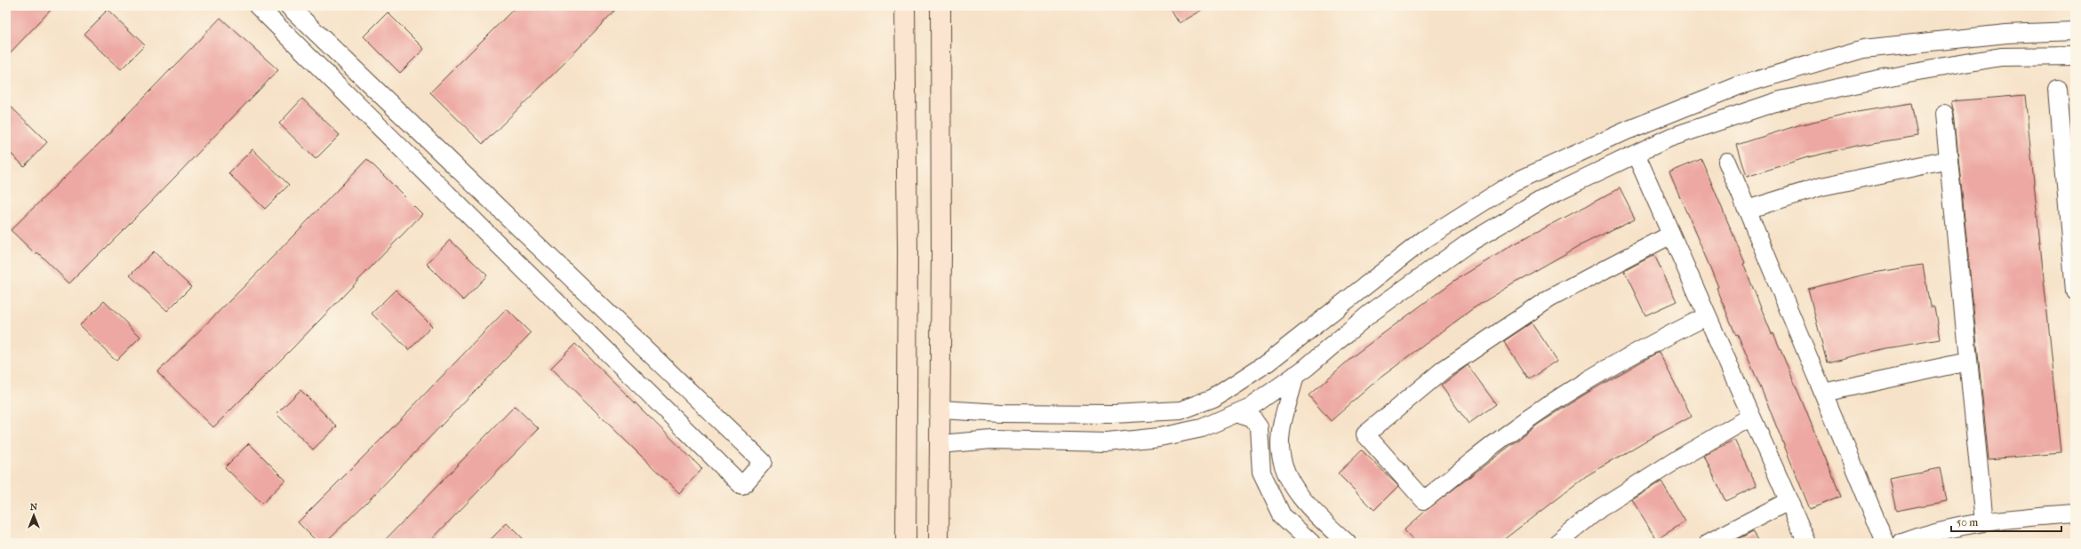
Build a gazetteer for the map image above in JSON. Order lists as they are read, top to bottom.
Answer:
{
  "scale_bar": "50 m",
  "north": "top"
}
